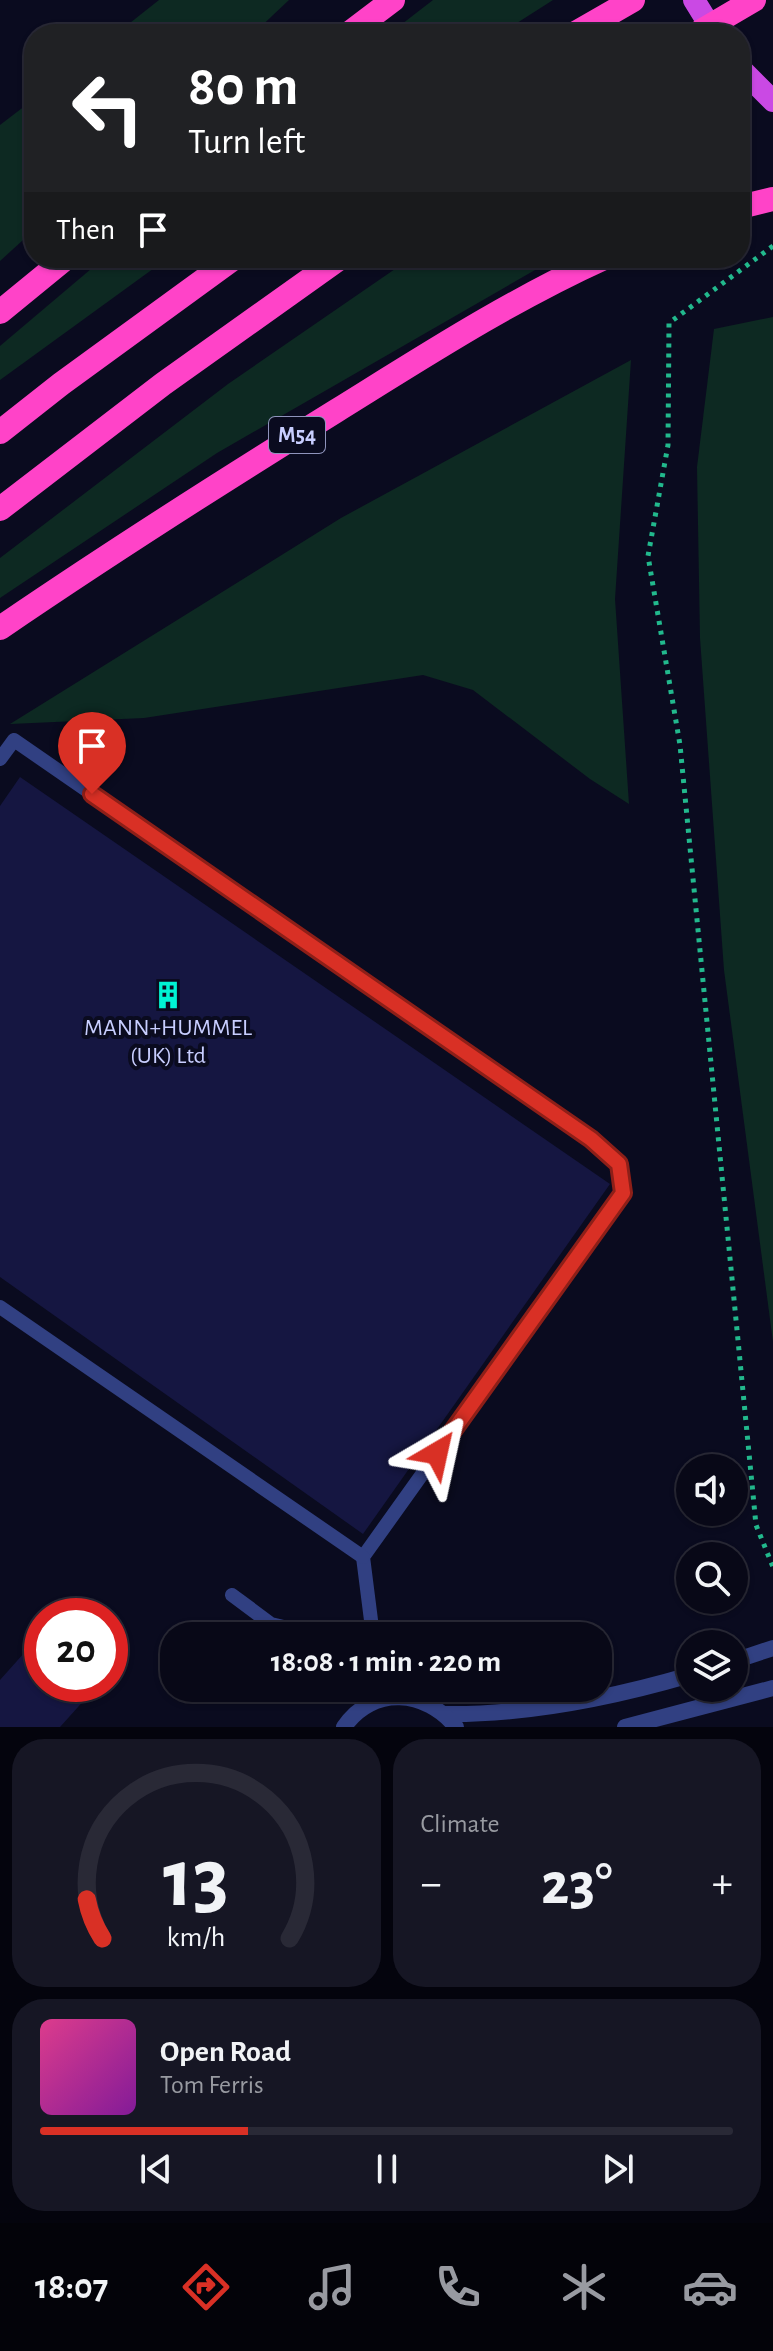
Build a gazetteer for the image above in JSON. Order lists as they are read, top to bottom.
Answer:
{
  "streets": {
    "highway": ["M54"]
  },
  "places": {
    "building": ["MANN+HUMMEL (UK) Ltd"]
  },
  "page": {
    "turn": ["80 m", "Turn left"],
    "then": "Then",
    "limit": "20",
    "trip": "18:08 · 1 min · 220 m",
    "tile": "Climate",
    "heat": ["−", "23°", "+"],
    "song": ["Open Road", "Tom Ferris"],
    "tabs": "18:07",
    "gauge": ["13", "km/h"]
  }
}
